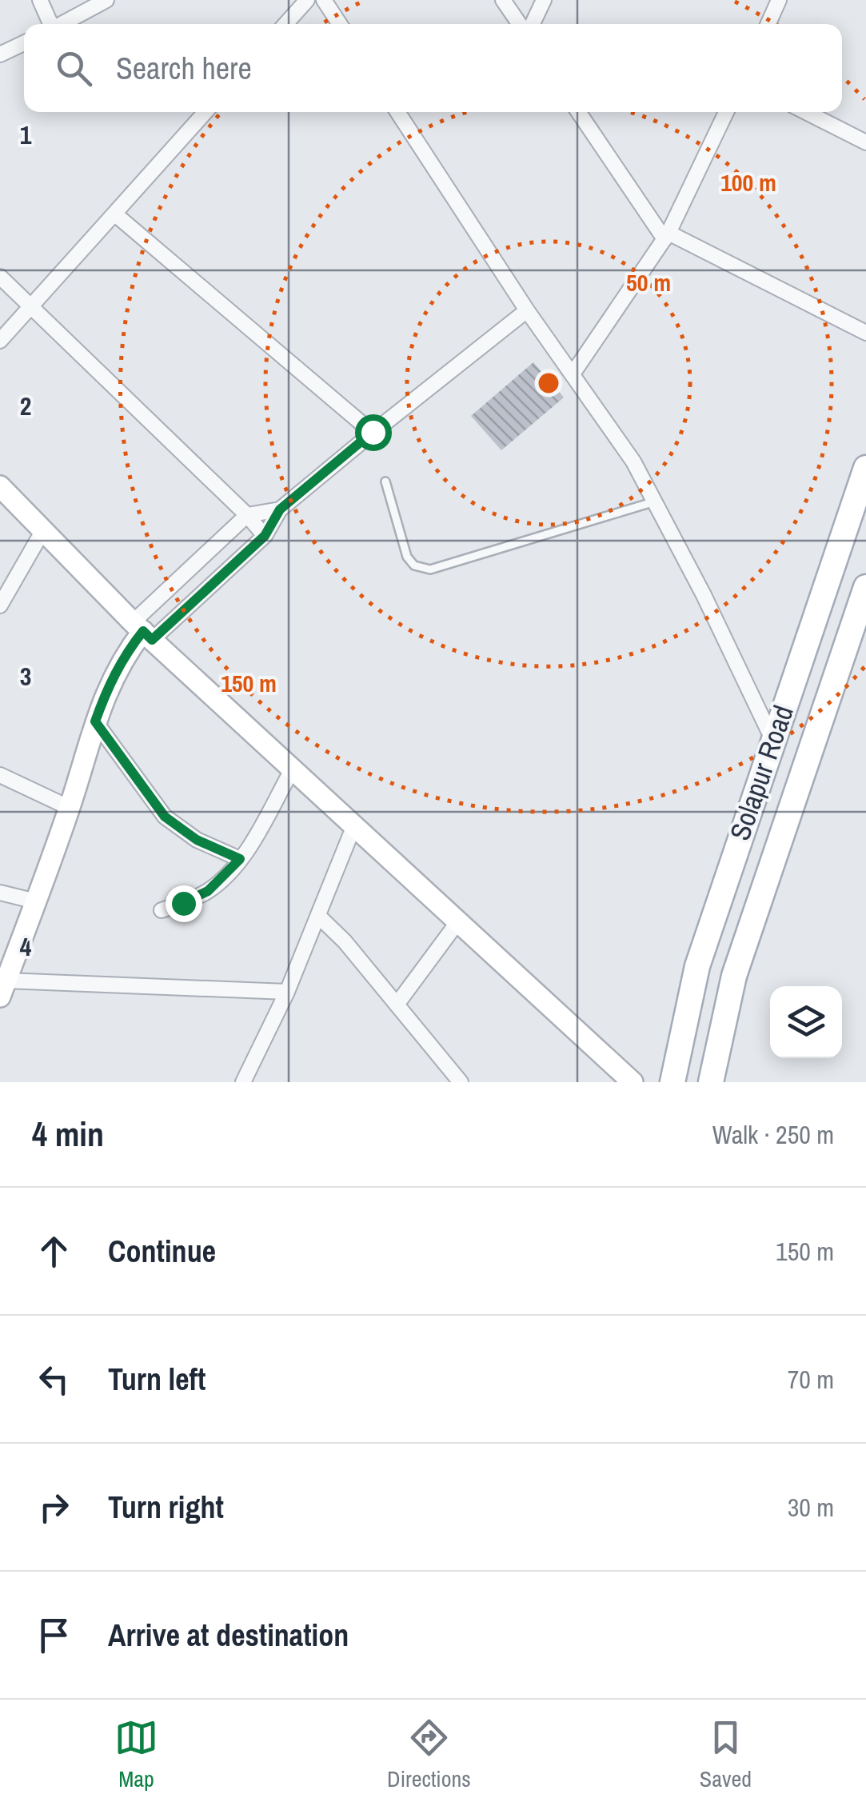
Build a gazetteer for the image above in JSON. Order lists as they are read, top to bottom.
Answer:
{
  "streets": {
    "main road": ["Solapur Road"]
  },
  "page": {
    "search": "Search here",
    "heading": ["4 min", "Walk · 250 m"],
    "list": [
      ["Continue", "150 m"],
      ["Turn left", "70 m"],
      ["Turn right", "30 m"],
      "Arrive at destination"
    ],
    "nav": ["Map", "Directions", "Saved"]
  },
  "grid": {
    "rows": [
      "1",
      "2",
      "3",
      "4"
    ]
  },
  "rings": ["100 m", "50 m", "150 m"]
}
